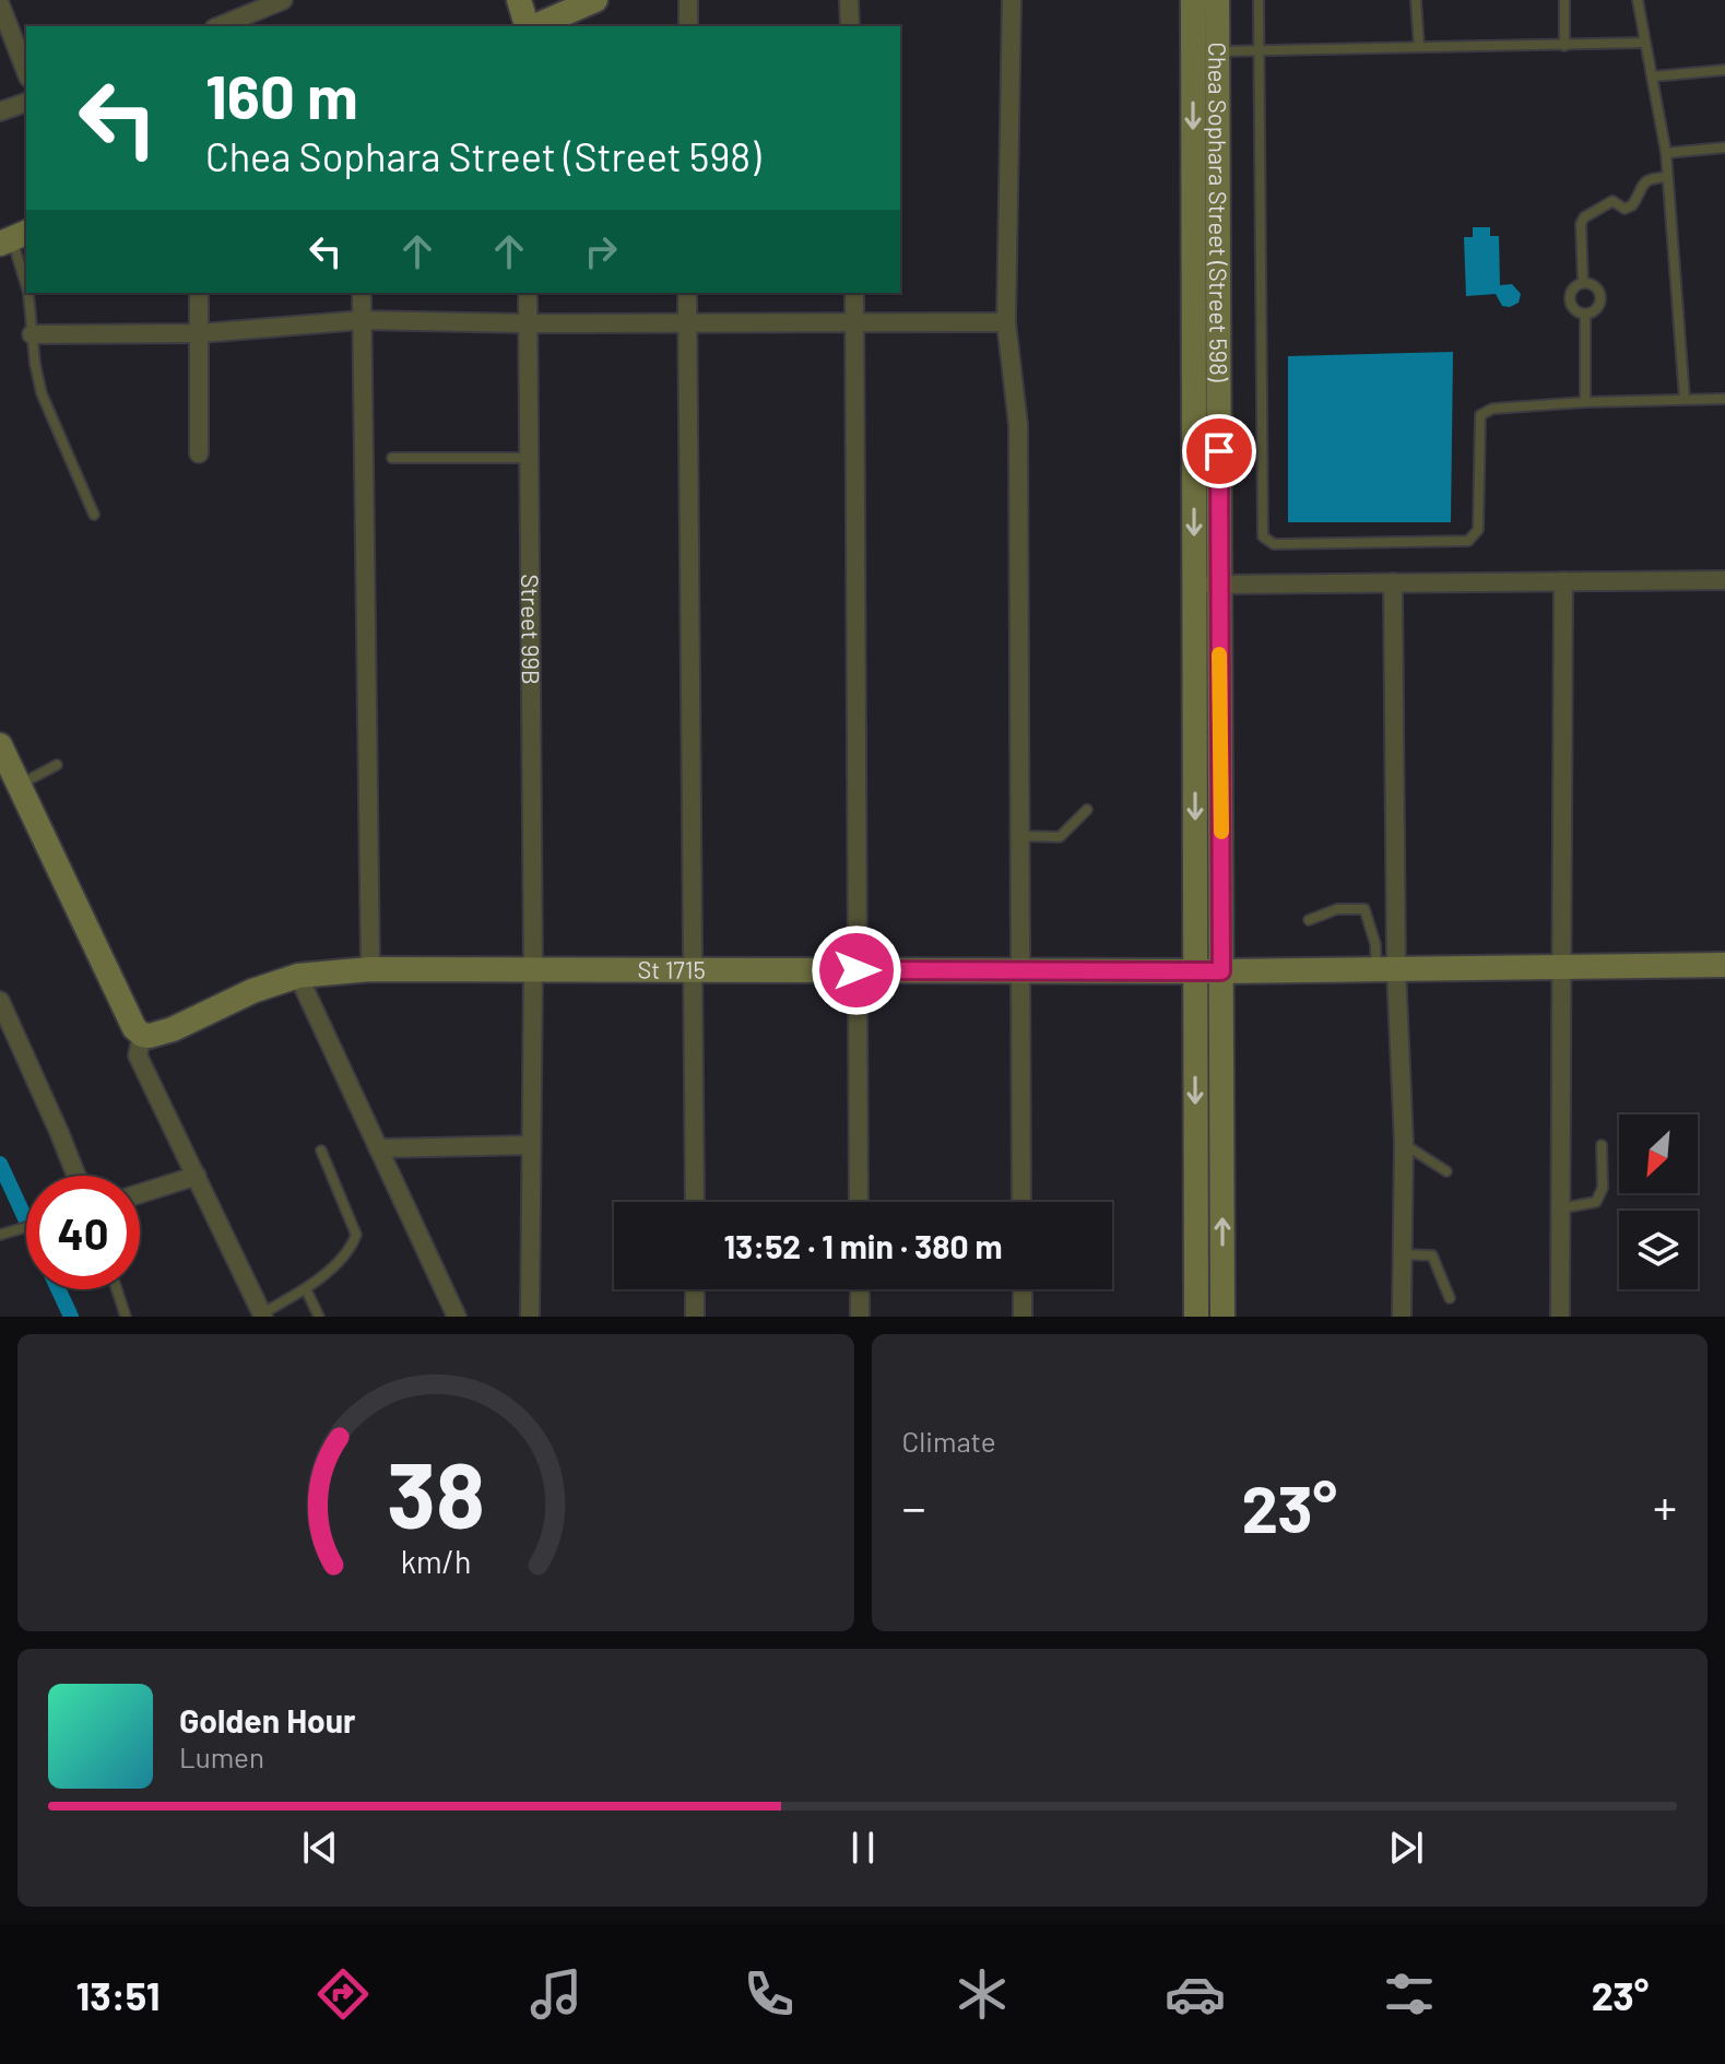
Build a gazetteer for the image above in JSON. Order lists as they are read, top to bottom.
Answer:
{
  "streets": {
    "main road": ["Chea Sophara Street (Street 598)", "St 1715"],
    "street": ["Street 99B"]
  },
  "crossings": [
    ["Chea Sophara Street (Street 598)", "St 1715"],
    ["Street 99B", "St 1715"]
  ],
  "north": "bottom left",
  "page": {
    "turn": ["160 m", "Chea Sophara Street (Street 598)"],
    "limit": "40",
    "trip": "13:52 · 1 min · 380 m",
    "tile": "Climate",
    "heat": ["−", "23°", "+"],
    "song": ["Golden Hour", "Lumen"],
    "tabs": ["13:51", "23°"],
    "gauge": ["38", "km/h"]
  }
}
